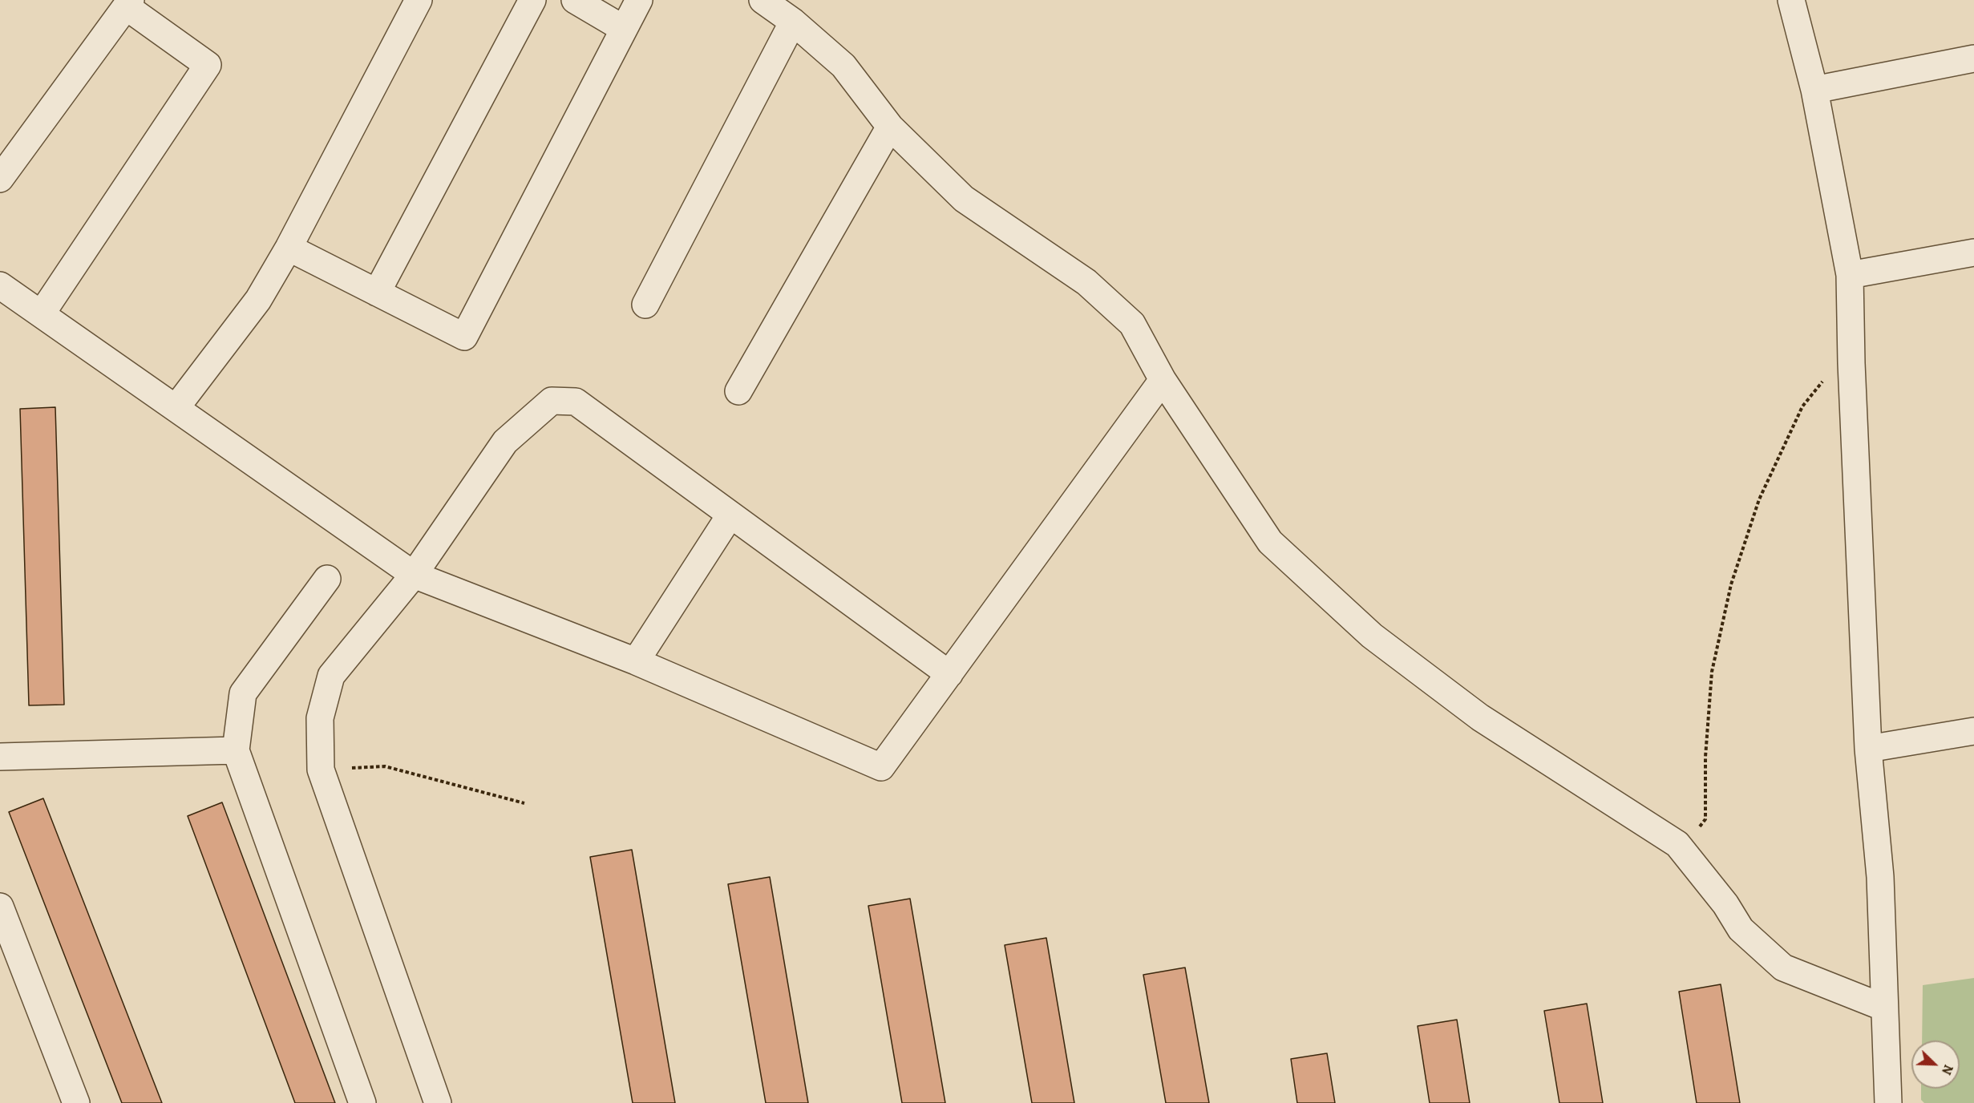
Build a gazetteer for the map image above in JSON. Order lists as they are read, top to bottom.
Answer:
{
  "north": "bottom right"
}
